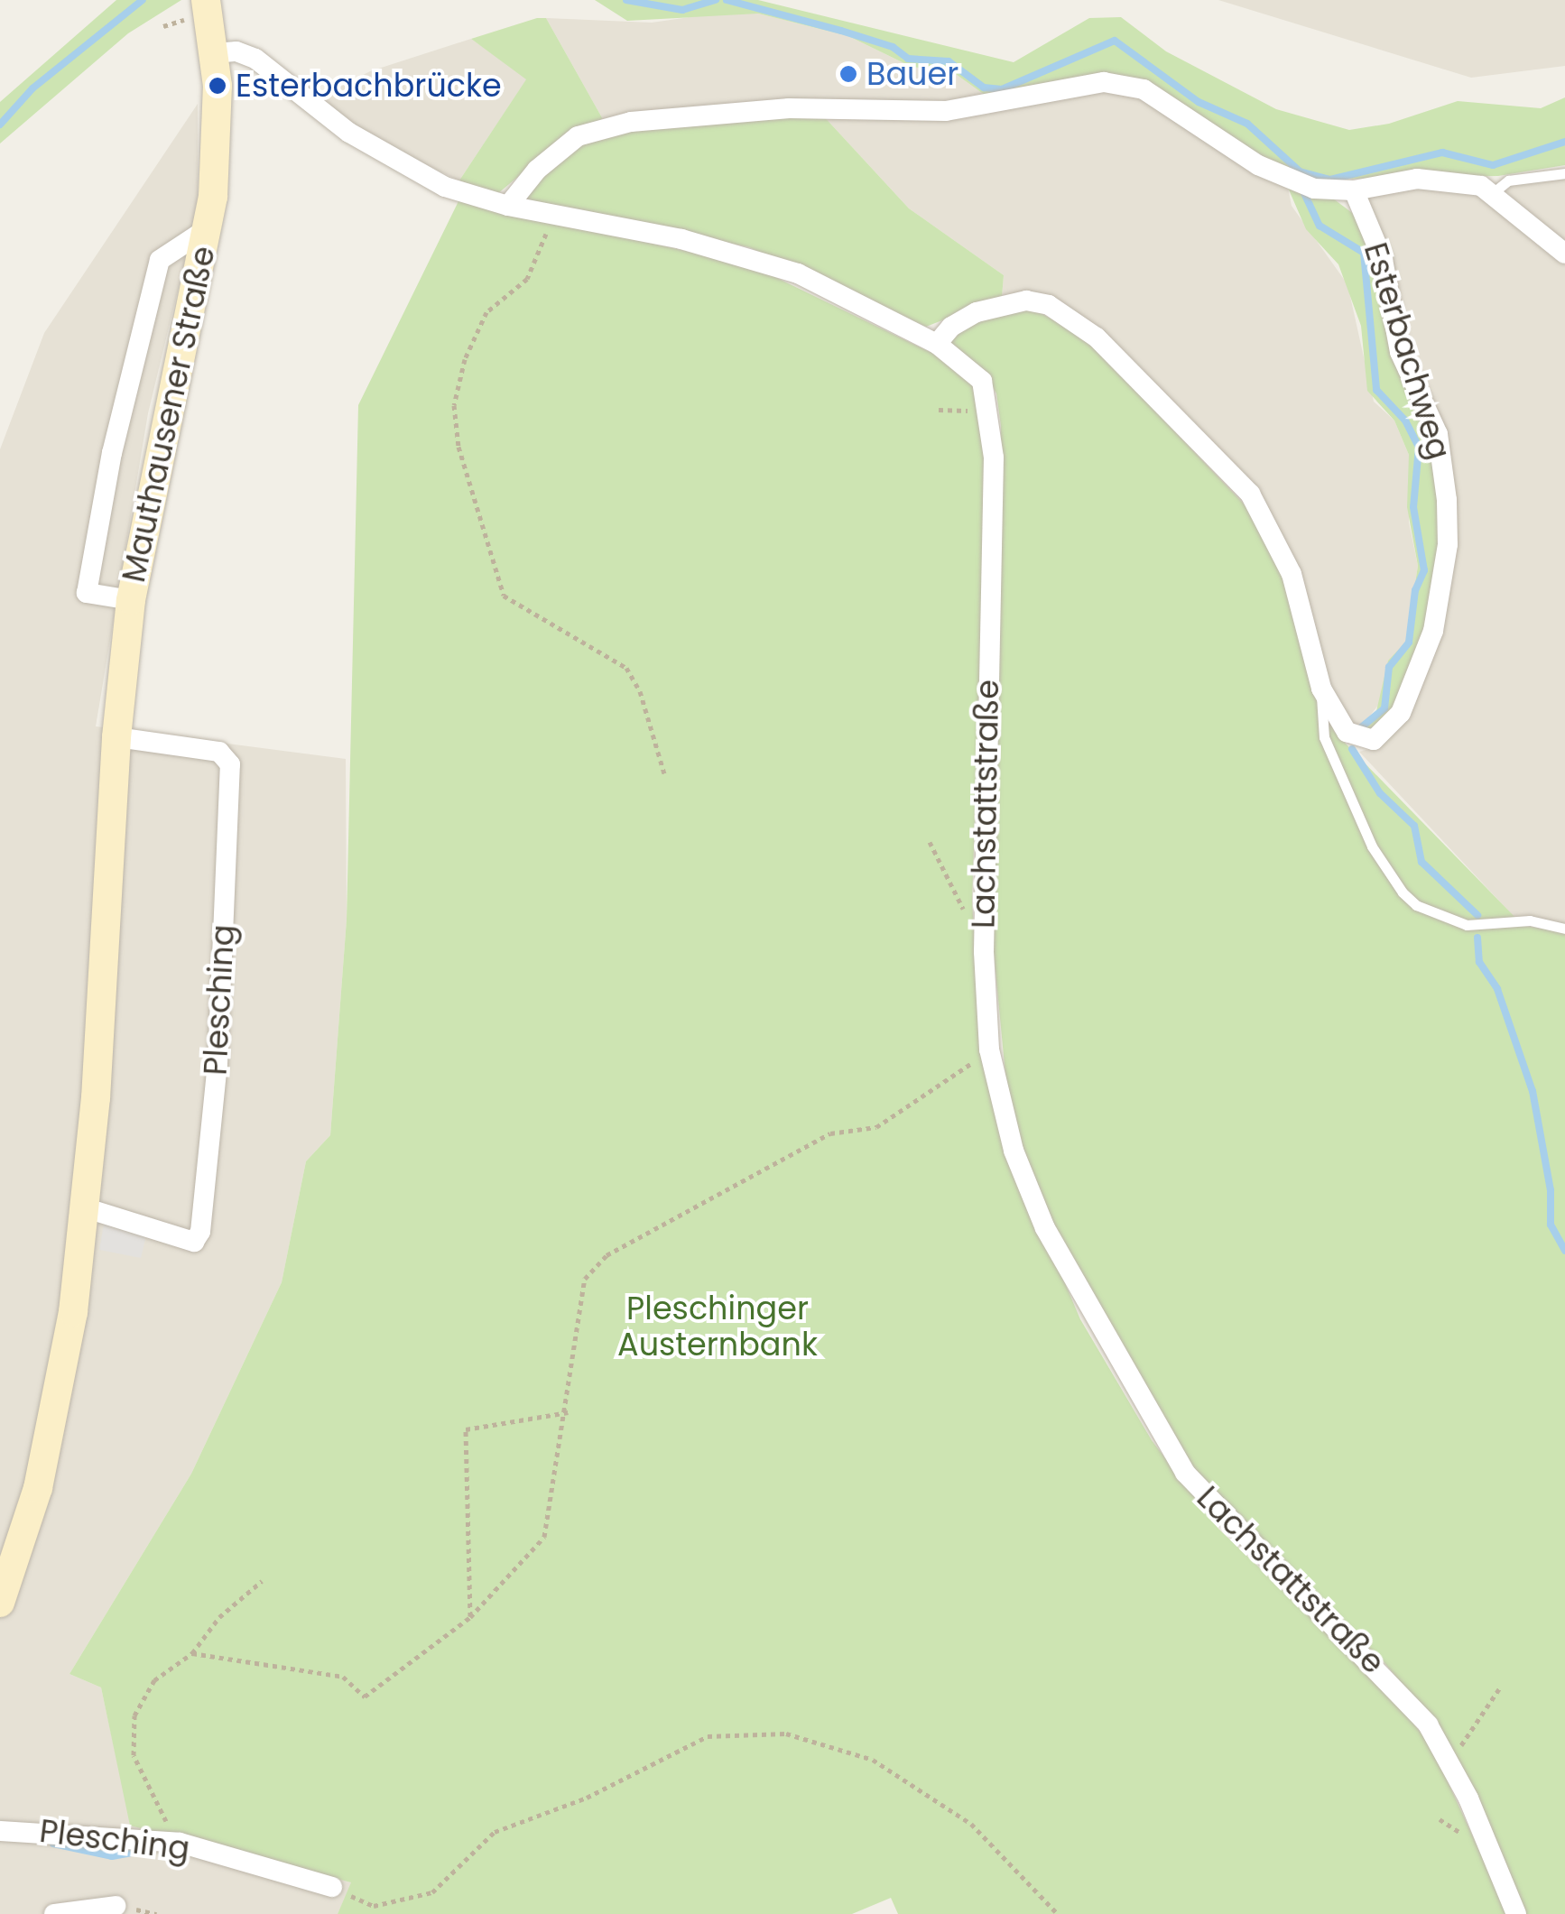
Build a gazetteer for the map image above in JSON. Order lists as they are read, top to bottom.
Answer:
{
  "streets": {
    "main road": ["Mauthausener Straße"],
    "street": ["Esterbachweg", "Lachstattstraße", "Plesching"]
  },
  "crossings": [
    ["Mauthausener Straße", "Lachstattstraße"],
    ["Mauthausener Straße", "Plesching"]
  ],
  "parks": ["Pleschinger Austernbank"],
  "places": ["Bauer", "Esterbachbrücke"]
}
